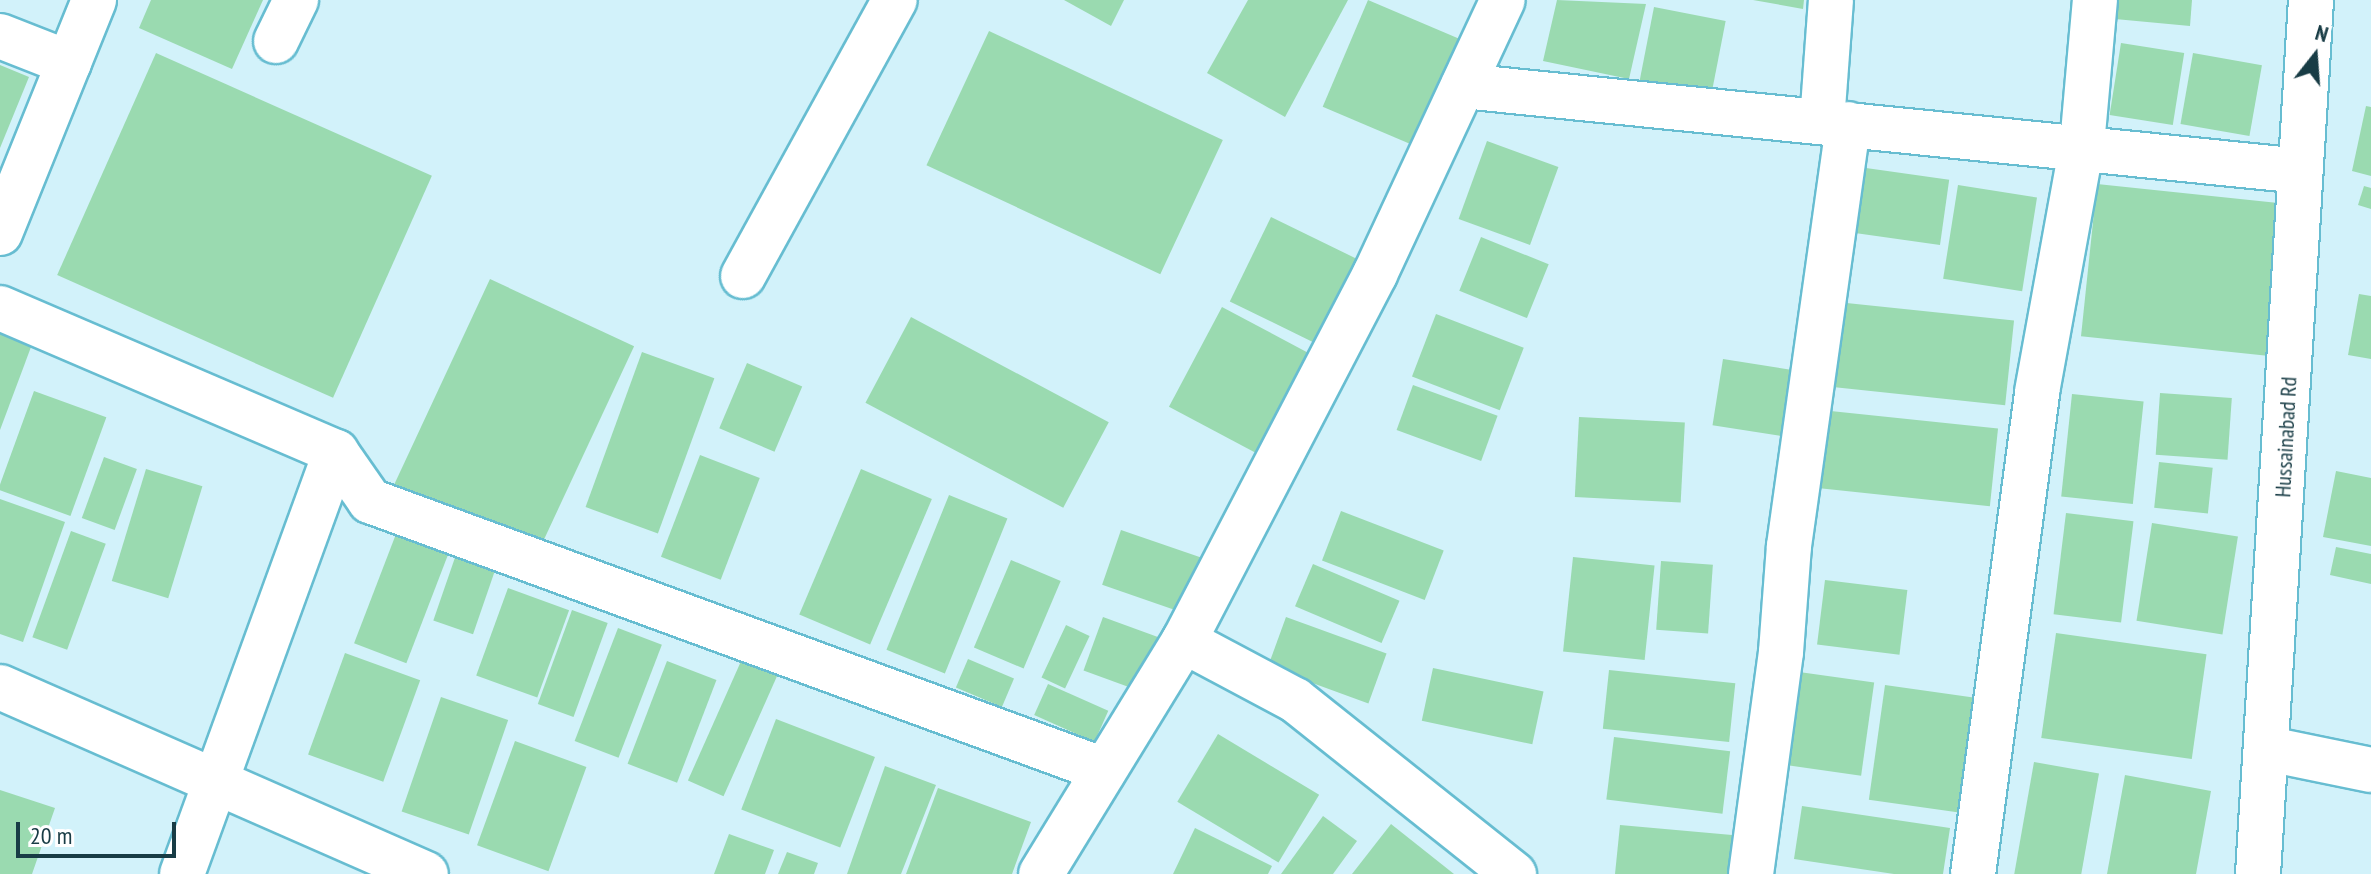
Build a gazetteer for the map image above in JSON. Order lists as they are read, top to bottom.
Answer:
{
  "streets": {
    "street": ["Hussainabad Rd"]
  },
  "scale_bar": "20 m",
  "north": "top"
}
